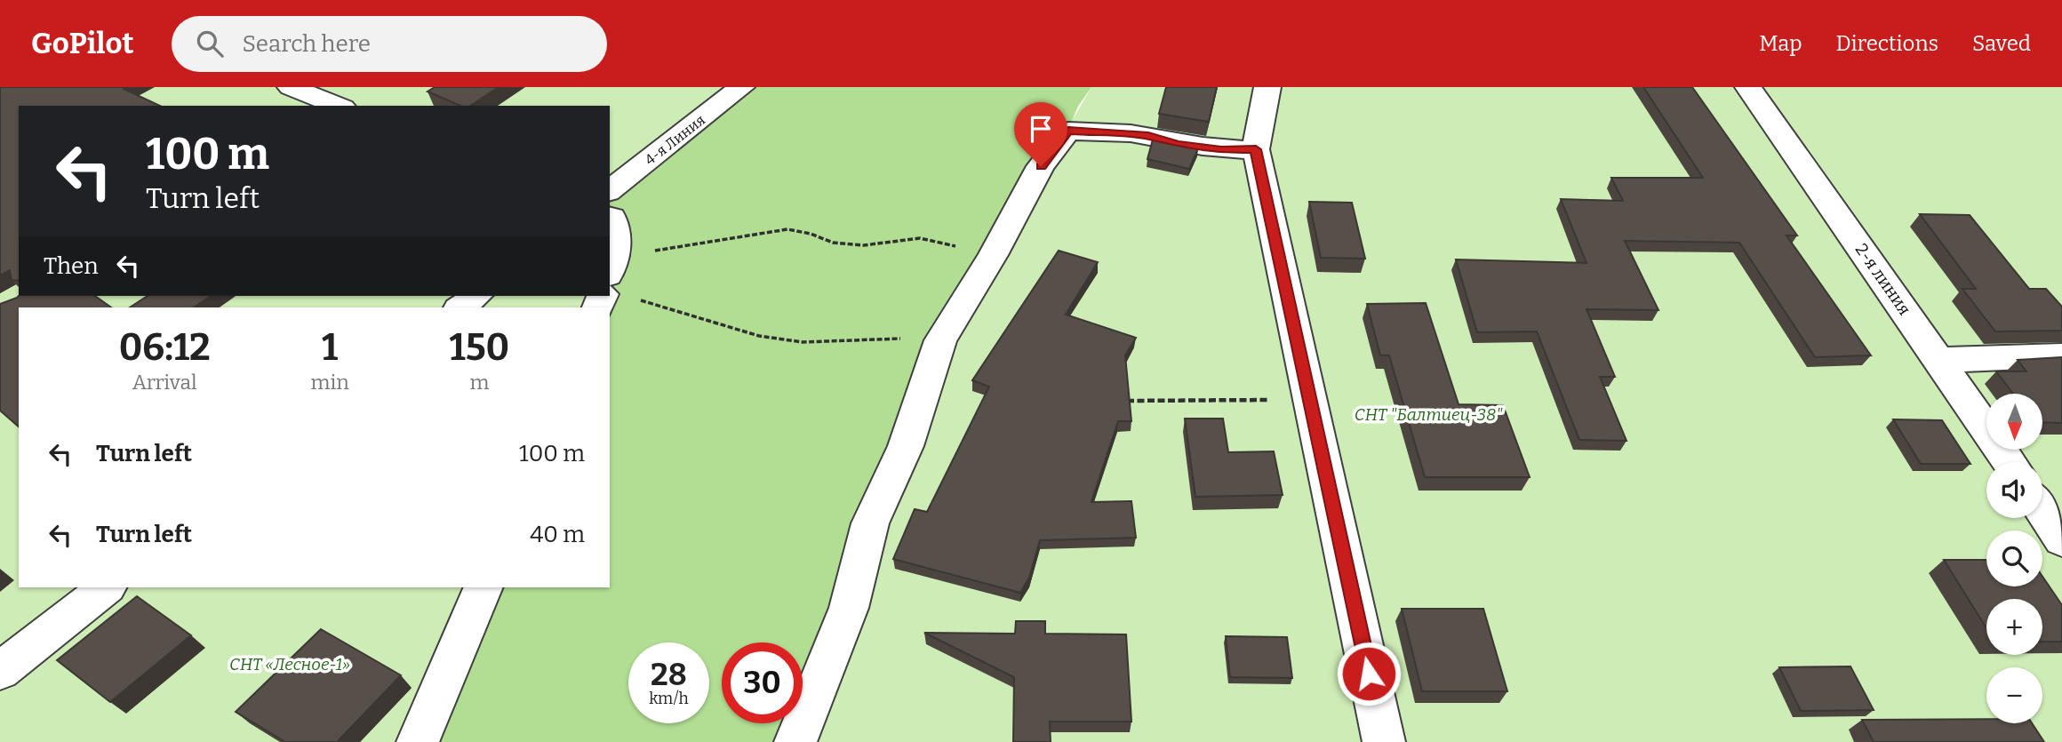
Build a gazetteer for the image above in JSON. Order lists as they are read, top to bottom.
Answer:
{
  "streets": {
    "street": ["4-я Линия", "2-я линия"]
  },
  "parks": ["СНТ \"Балтиец-38\"", "СНТ «Лесное-1»"],
  "north": "bottom",
  "page": {
    "header": "GoPilot",
    "search": "Search here",
    "nav": ["Map", "Directions", "Saved"],
    "turn": ["100 m", "Turn left"],
    "then": "Then",
    "eta": [
      "06:12",
      "Arrival",
      "1",
      "min",
      "150",
      "m"
    ],
    "map_buttons": ["+", "−"],
    "list": [
      {
        "name": "Turn left",
        "value": "100 m"
      },
      {
        "name": "Turn left",
        "value": "40 m"
      }
    ],
    "speed": "28 km/h",
    "limit": "30"
  }
}
